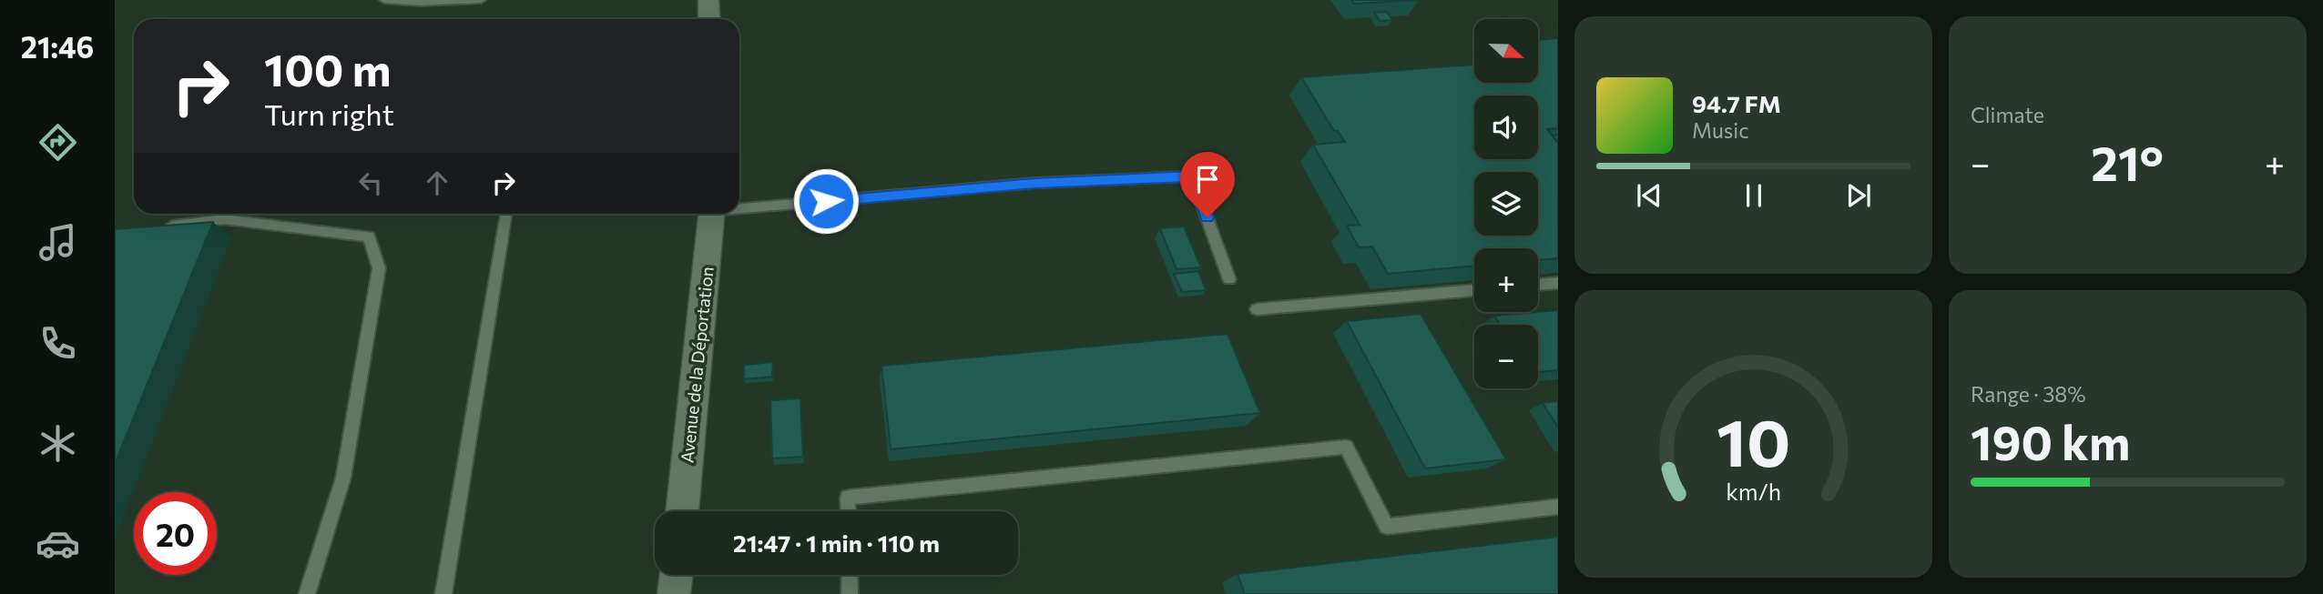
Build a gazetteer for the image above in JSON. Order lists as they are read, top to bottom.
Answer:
{
  "streets": {
    "street": ["Avenue de la Déportation"]
  },
  "north": "right",
  "page": {
    "tabs": "21:46",
    "tile": [
      "Climate",
      ["Range · 38%", "190 km"]
    ],
    "map_buttons": ["+", "−"],
    "turn": ["100 m", "Turn right"],
    "song": ["94.7 FM", "Music"],
    "heat": ["−", "21°", "+"],
    "limit": "20",
    "trip": "21:47 · 1 min · 110 m",
    "gauge": ["10", "km/h"]
  }
}
